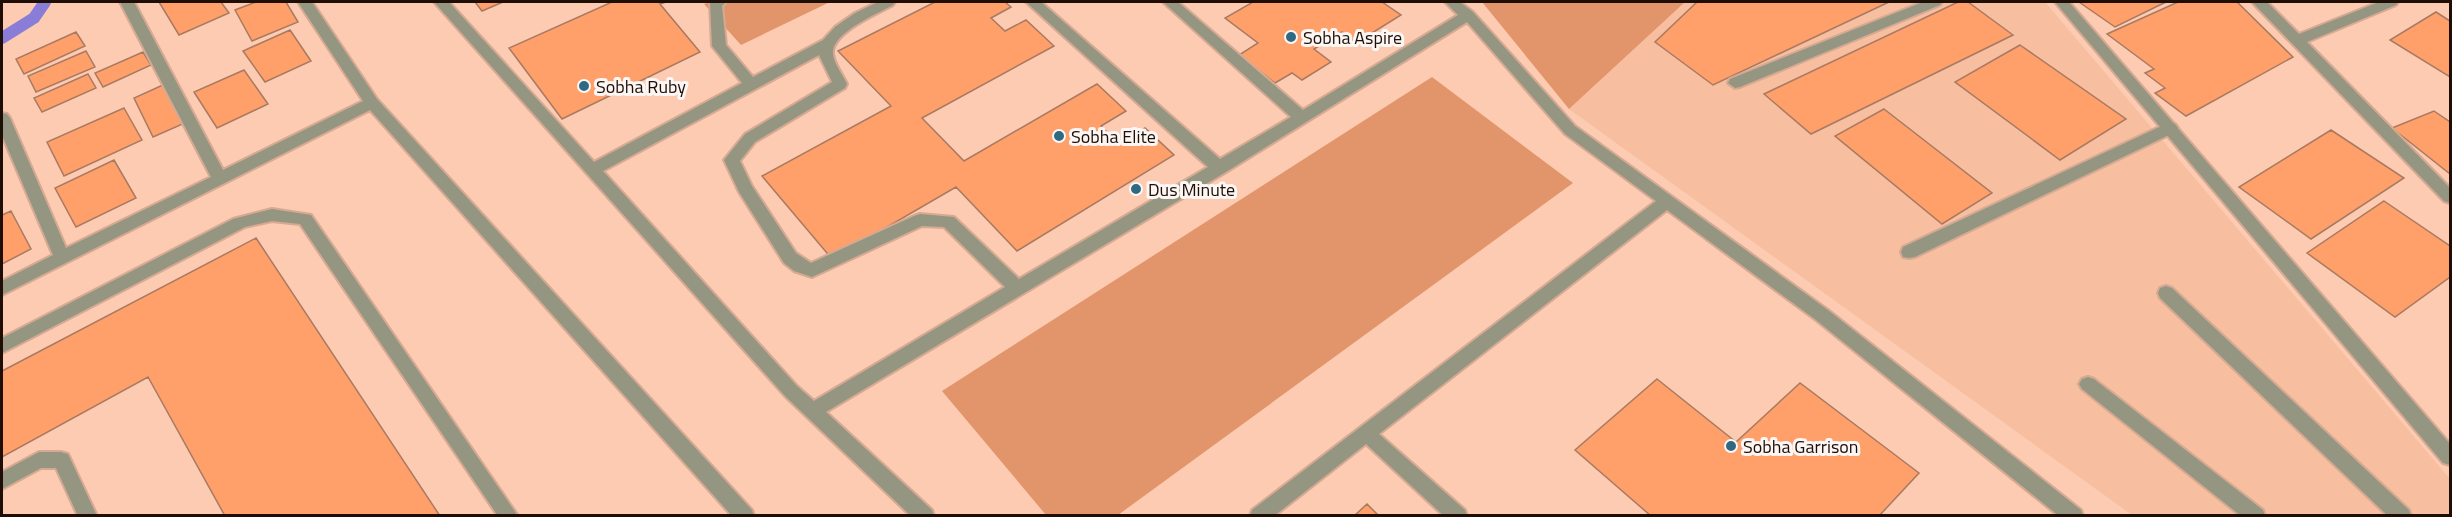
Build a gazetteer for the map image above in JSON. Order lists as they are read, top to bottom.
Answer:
{
  "places": [
    "Sobha Aspire",
    "Sobha Ruby",
    "Sobha Elite",
    "Dus Minute",
    "Sobha Garrison"
  ]
}
